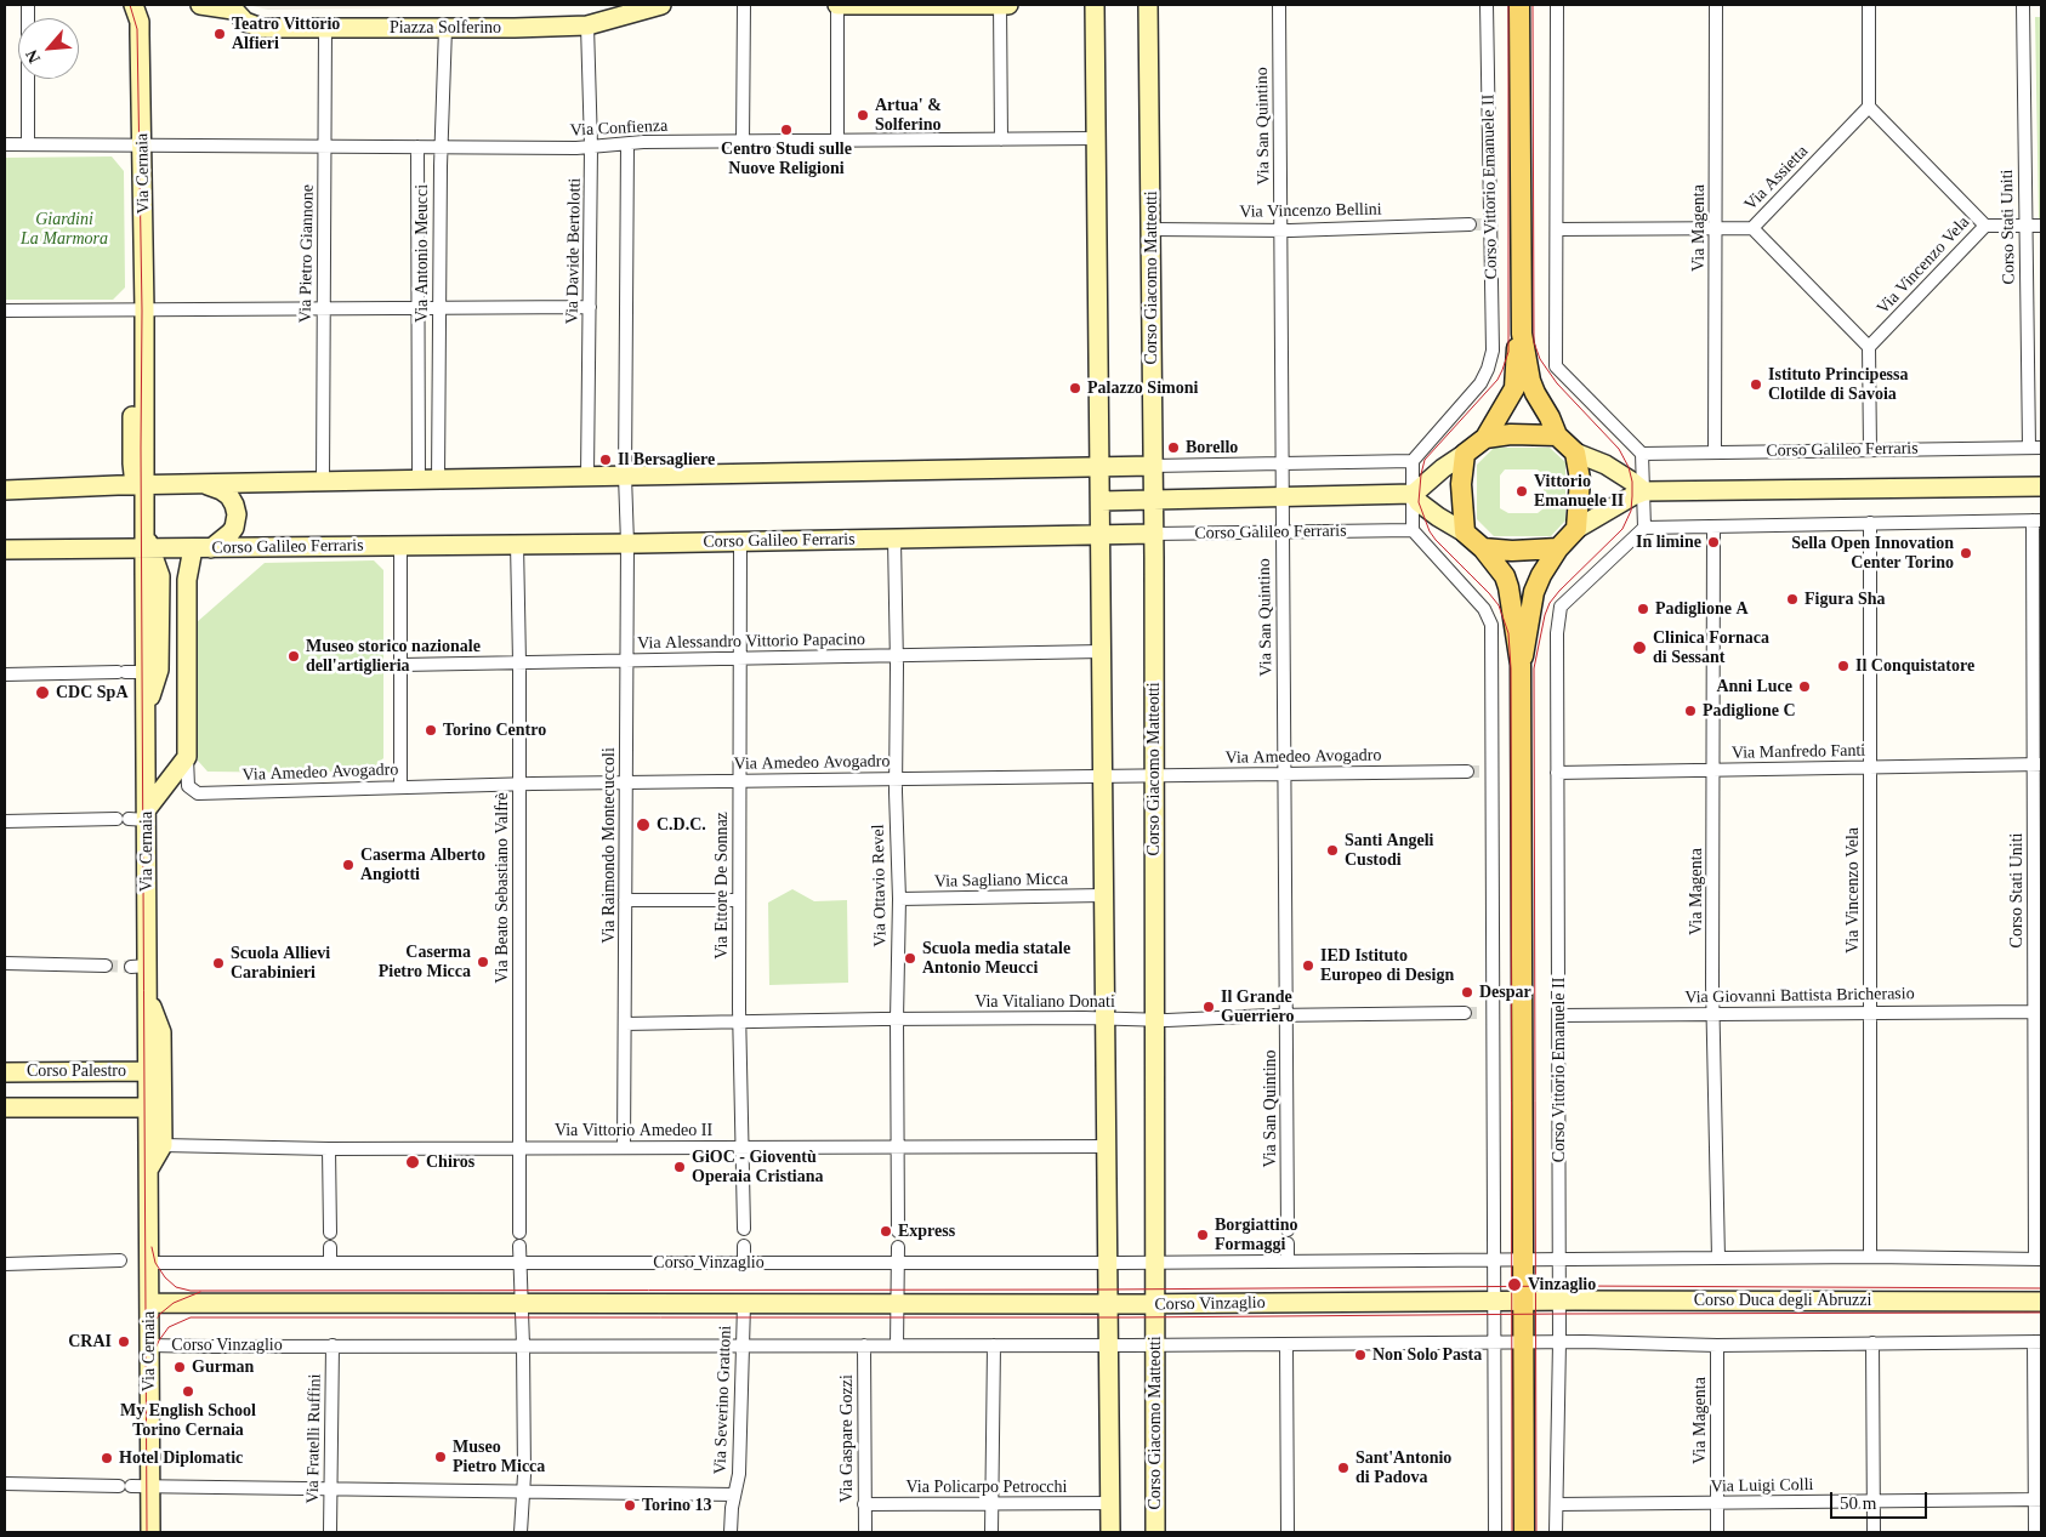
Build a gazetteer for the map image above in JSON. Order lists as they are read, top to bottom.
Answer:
{
  "streets": {
    "main road": ["Corso Vittorio Emanuele II"],
    "street": [
      "Piazza Solferino",
      "Via San Quintino",
      "Via Confienza",
      "Via Cernaia",
      "Via Assietta",
      "Via Vincenzo Bellini",
      "Corso Stati Uniti",
      "Via Magenta",
      "Via Davide Bertolotti",
      "Via Pietro Giannone",
      "Via Antonio Meucci",
      "Via Vincenzo Vela",
      "Corso Giacomo Matteotti",
      "Corso Galileo Ferraris",
      "Via Alessandro Vittorio Papacino",
      "Via Manfredo Fanti",
      "Via Amedeo Avogadro",
      "Via Raimondo Montecuccoli",
      "Via Sagliano Micca",
      "Via Ettore De Sonnaz",
      "Via Ottavio Revel",
      "Via Beato Sebastiano Valfrè",
      "Via Giovanni Battista Bricherasio",
      "Via Vitaliano Donati",
      "Corso Palestro",
      "Via Vittorio Amedeo II",
      "Corso Vinzaglio",
      "Corso Duca degli Abruzzi",
      "Via Severino Grattoni",
      "Via Fratelli Ruffini",
      "Via Gaspare Gozzi",
      "Via Luigi Colli",
      "Via Policarpo Petrocchi"
    ]
  },
  "crossings": [
    ["Piazza Solferino", "Via Davide Bertolotti"],
    ["Piazza Solferino", "Via Pietro Giannone"],
    ["Piazza Solferino", "Via Antonio Meucci"],
    ["Via San Quintino", "Via Vincenzo Bellini"],
    ["Via San Quintino", "Corso Galileo Ferraris"],
    ["Via San Quintino", "Via Amedeo Avogadro"],
    ["Via San Quintino", "Via Vitaliano Donati"],
    ["Via Confienza", "Via Cernaia"],
    ["Via Confienza", "Via Davide Bertolotti"],
    ["Via Confienza", "Via Pietro Giannone"],
    ["Via Confienza", "Via Antonio Meucci"],
    ["Via Cernaia", "Corso Galileo Ferraris"],
    ["Via Cernaia", "Corso Palestro"],
    ["Via Cernaia", "Via Vittorio Amedeo II"],
    ["Via Cernaia", "Corso Vinzaglio"],
    ["Via Assietta", "Via Vincenzo Vela"],
    ["Corso Vittorio Emanuele II", "Via Vincenzo Bellini"],
    ["Corso Vittorio Emanuele II", "Via Manfredo Fanti"],
    ["Corso Vittorio Emanuele II", "Via Giovanni Battista Bricherasio"],
    ["Corso Vittorio Emanuele II", "Corso Duca degli Abruzzi"],
    ["Corso Vittorio Emanuele II", "Via Luigi Colli"],
    ["Via Vincenzo Bellini", "Corso Giacomo Matteotti"],
    ["Corso Stati Uniti", "Corso Galileo Ferraris"],
    ["Corso Stati Uniti", "Via Manfredo Fanti"],
    ["Corso Stati Uniti", "Via Giovanni Battista Bricherasio"],
    ["Via Magenta", "Corso Galileo Ferraris"],
    ["Via Magenta", "Via Manfredo Fanti"],
    ["Via Magenta", "Via Giovanni Battista Bricherasio"],
    ["Via Magenta", "Via Luigi Colli"],
    ["Via Vincenzo Vela", "Via Manfredo Fanti"],
    ["Via Vincenzo Vela", "Via Giovanni Battista Bricherasio"],
    ["Corso Giacomo Matteotti", "Corso Galileo Ferraris"],
    ["Corso Giacomo Matteotti", "Via Amedeo Avogadro"],
    ["Corso Giacomo Matteotti", "Via Vitaliano Donati"],
    ["Corso Giacomo Matteotti", "Corso Vinzaglio"],
    ["Corso Galileo Ferraris", "Via Raimondo Montecuccoli"],
    ["Corso Galileo Ferraris", "Via Ettore De Sonnaz"],
    ["Corso Galileo Ferraris", "Via Ottavio Revel"],
    ["Corso Galileo Ferraris", "Via Beato Sebastiano Valfrè"],
    ["Via Alessandro Vittorio Papacino", "Via Raimondo Montecuccoli"],
    ["Via Alessandro Vittorio Papacino", "Via Ettore De Sonnaz"],
    ["Via Alessandro Vittorio Papacino", "Via Ottavio Revel"],
    ["Via Alessandro Vittorio Papacino", "Via Beato Sebastiano Valfrè"],
    ["Via Amedeo Avogadro", "Via Raimondo Montecuccoli"],
    ["Via Amedeo Avogadro", "Via Ettore De Sonnaz"],
    ["Via Amedeo Avogadro", "Via Ottavio Revel"],
    ["Via Amedeo Avogadro", "Via Beato Sebastiano Valfrè"],
    ["Via Raimondo Montecuccoli", "Via Vitaliano Donati"],
    ["Via Raimondo Montecuccoli", "Via Vittorio Amedeo II"],
    ["Via Sagliano Micca", "Via Ottavio Revel"],
    ["Via Ettore De Sonnaz", "Via Vitaliano Donati"],
    ["Via Ettore De Sonnaz", "Via Vittorio Amedeo II"],
    ["Via Ottavio Revel", "Via Vitaliano Donati"],
    ["Via Ottavio Revel", "Via Vittorio Amedeo II"],
    ["Via Beato Sebastiano Valfrè", "Via Vittorio Amedeo II"],
    ["Via Beato Sebastiano Valfrè", "Corso Vinzaglio"],
    ["Corso Vinzaglio", "Corso Duca degli Abruzzi"],
    ["Corso Vinzaglio", "Via Severino Grattoni"],
    ["Corso Vinzaglio", "Via Fratelli Ruffini"],
    ["Corso Vinzaglio", "Via Gaspare Gozzi"],
    ["Via Gaspare Gozzi", "Via Policarpo Petrocchi"]
  ],
  "parks": ["Giardini La Marmora"],
  "places": [
    "Teatro Vittorio Alfieri",
    "Artua' & Solferino",
    "Centro Studi sulle Nuove Religioni",
    "Istituto Principessa Clotilde di Savoia",
    "Palazzo Simoni",
    "Borello",
    "Il Bersagliere",
    "Vittorio Emanuele II",
    "In limine",
    "Sella Open Innovation Center Torino",
    "Figura Sha",
    "Padiglione A",
    "Clinica Fornaca di Sessant",
    "Museo storico nazionale dell'artiglieria",
    "Il Conquistatore",
    "Anni Luce",
    "CDC SpA",
    "Padiglione C",
    "Torino Centro",
    "C.D.C.",
    "Santi Angeli Custodi",
    "Caserma Alberto Angiotti",
    "Scuola media statale Antonio Meucci",
    "Caserma Pietro Micca",
    "Scuola Allievi Carabinieri",
    "IED Istituto Europeo di Design",
    "Despar",
    "Il Grande Guerriero",
    "Chiros",
    "GiOC - Gioventù Operaia Cristiana",
    "Express",
    "Borgiattino Formaggi",
    "Vinzaglio",
    "CRAI",
    "Non Solo Pasta",
    "Gurman",
    "My English School Torino Cernaia",
    "Museo Pietro Micca",
    "Hotel Diplomatic",
    "Sant'Antonio di Padova",
    "Torino 13"
  ],
  "scale_bar": "50 m",
  "north": "bottom left"
}
